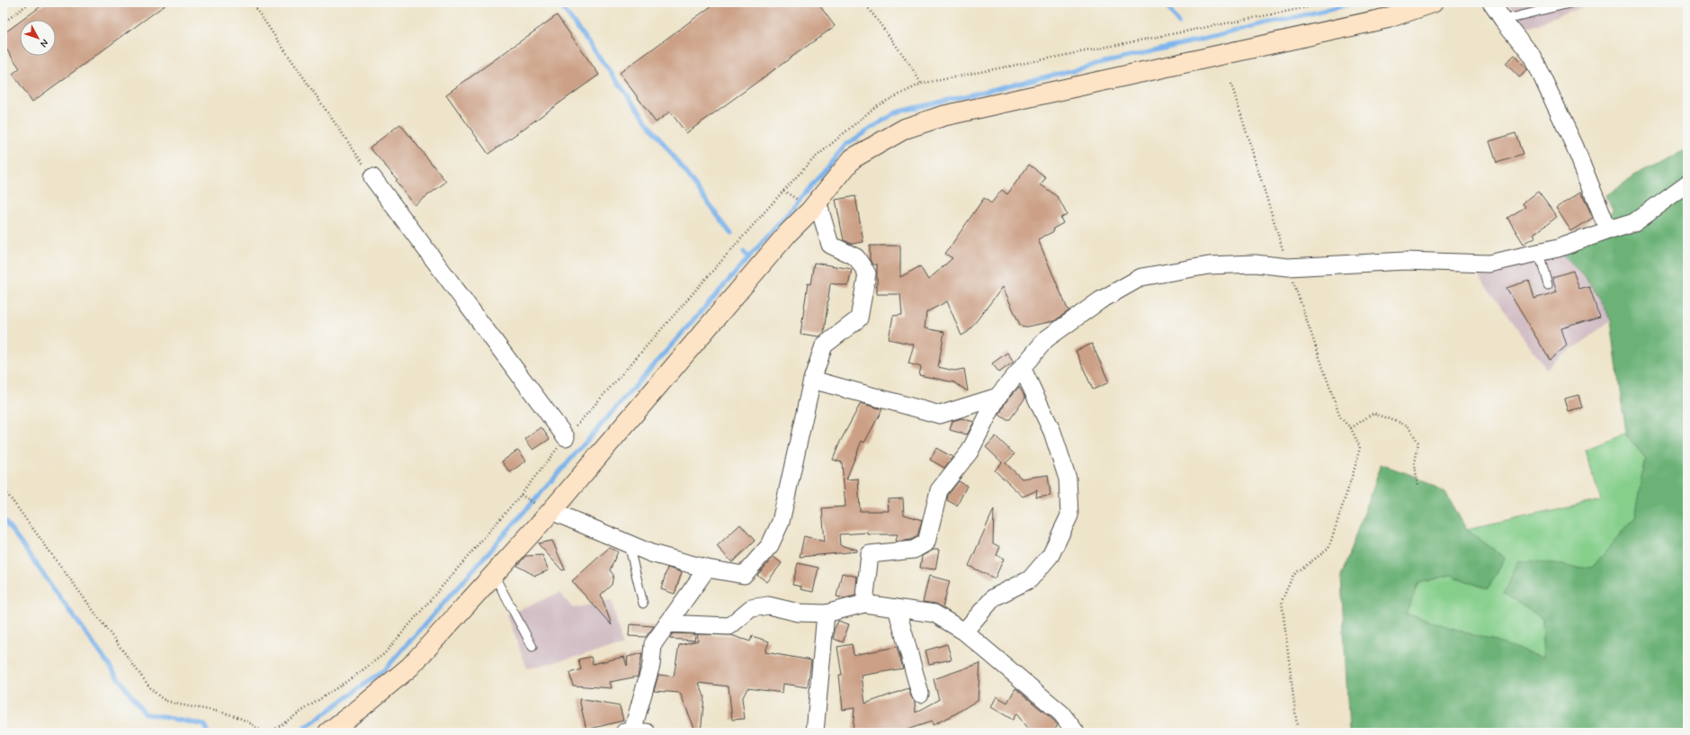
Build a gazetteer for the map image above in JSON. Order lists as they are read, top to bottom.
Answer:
{
  "north": "bottom right"
}
